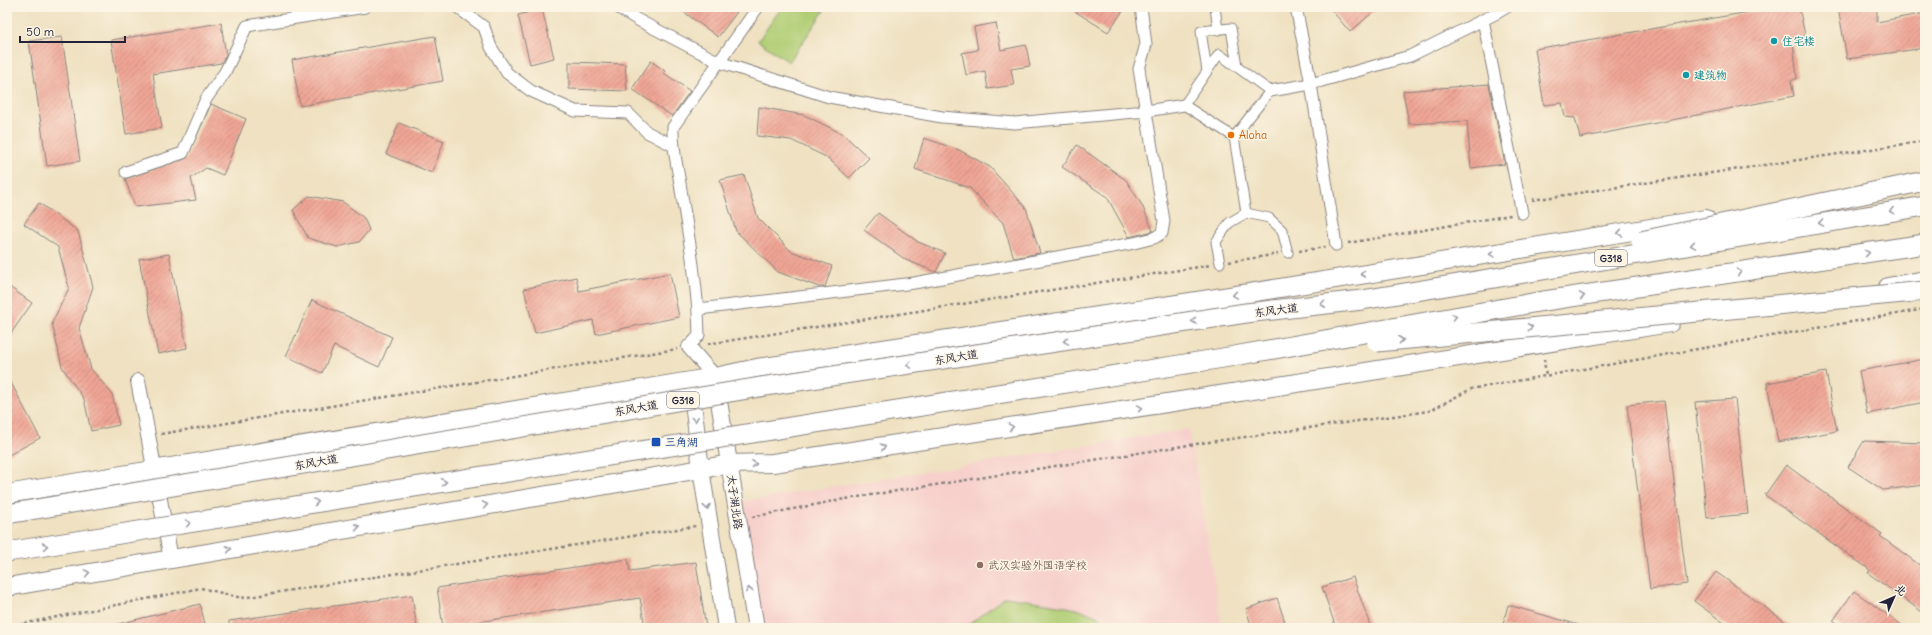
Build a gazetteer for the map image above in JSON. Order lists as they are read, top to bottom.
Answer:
{
  "streets": {
    "highway": ["G318", "东风大道"],
    "main road": ["太子湖北路"]
  },
  "crossings": [
    ["G318", "东风大道"]
  ],
  "places": {
    "other": [
      "住宅楼",
      "建筑物",
      "Aloha",
      "武汉实验外国语学校"
    ],
    "transit": ["三角湖"]
  },
  "scale_bar": "50 m",
  "north": "top right"
}
